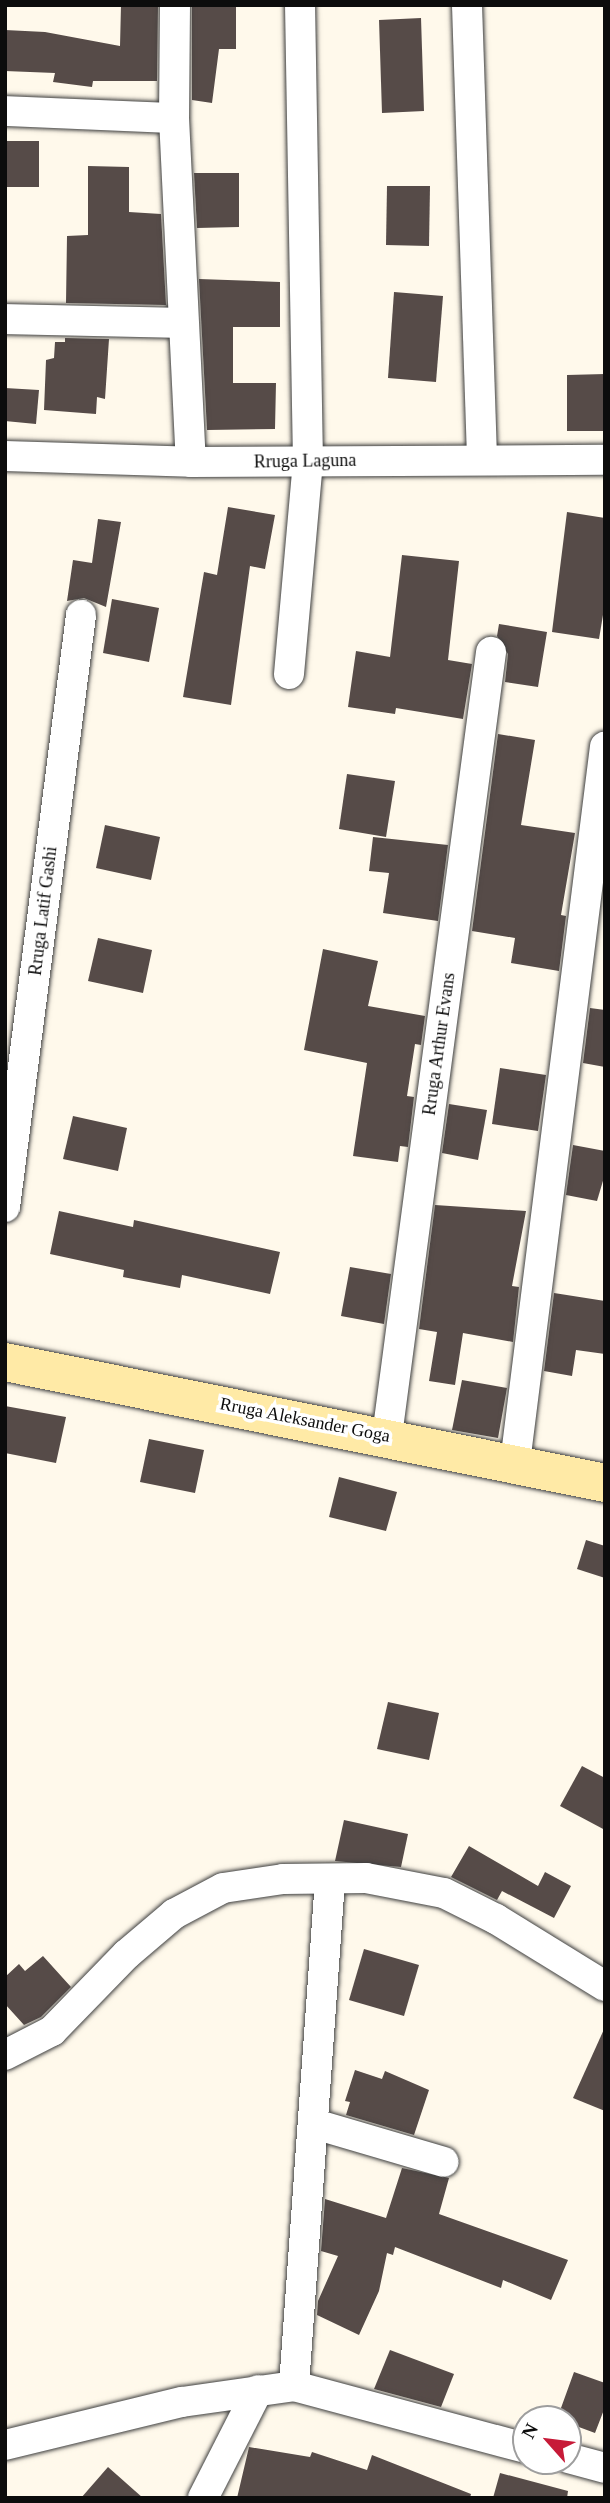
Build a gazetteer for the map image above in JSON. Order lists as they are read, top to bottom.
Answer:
{
  "streets": {
    "main road": ["Rruga Aleksander Goga"],
    "street": ["Rruga Laguna", "Rruga Latif Gashi", "Rruga Arthur Evans"]
  },
  "crossings": [
    ["Rruga Arthur Evans", "Rruga Aleksander Goga"]
  ],
  "north": "top left"
}
